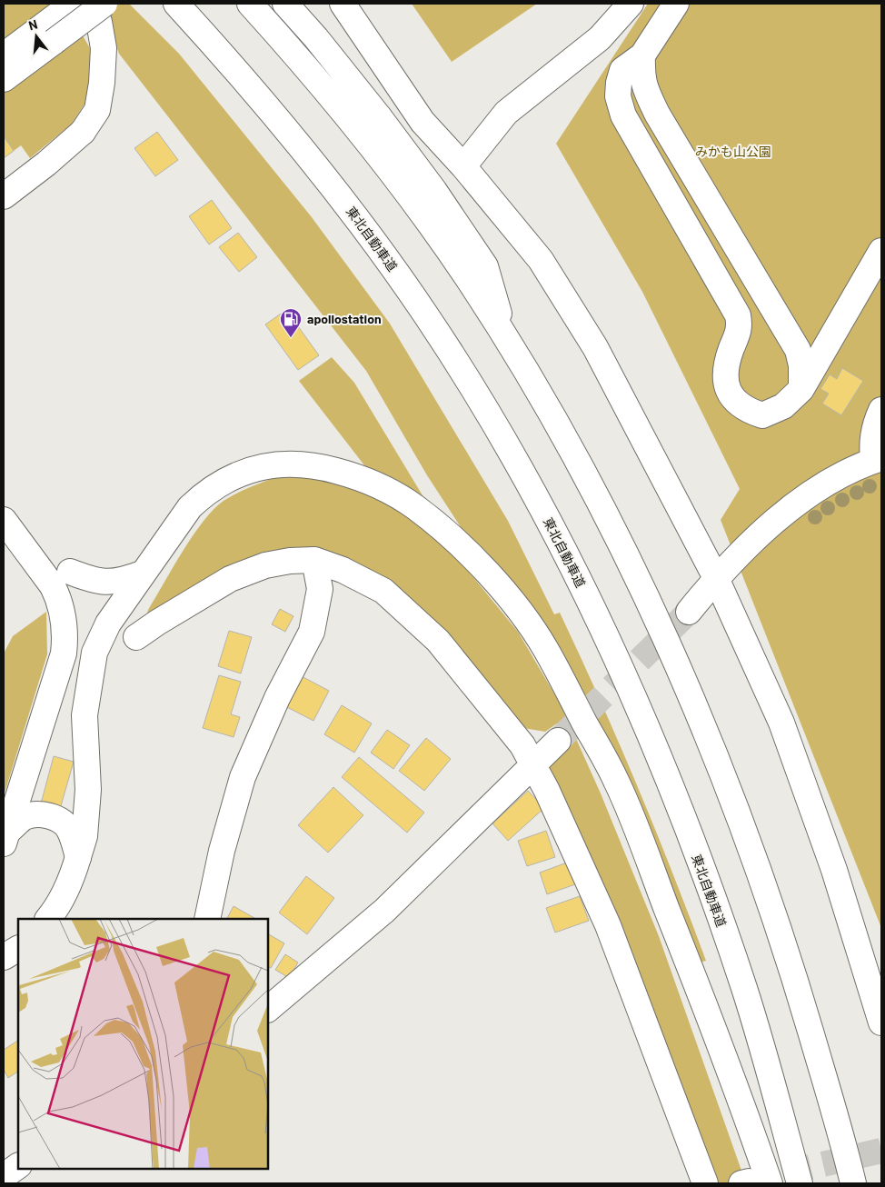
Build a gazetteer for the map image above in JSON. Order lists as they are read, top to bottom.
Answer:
{
  "streets": {
    "main road": ["東北自動車道"]
  },
  "parks": ["みかも山公園"],
  "places": {
    "fuel station": ["apollostation"]
  },
  "north": "top"
}
